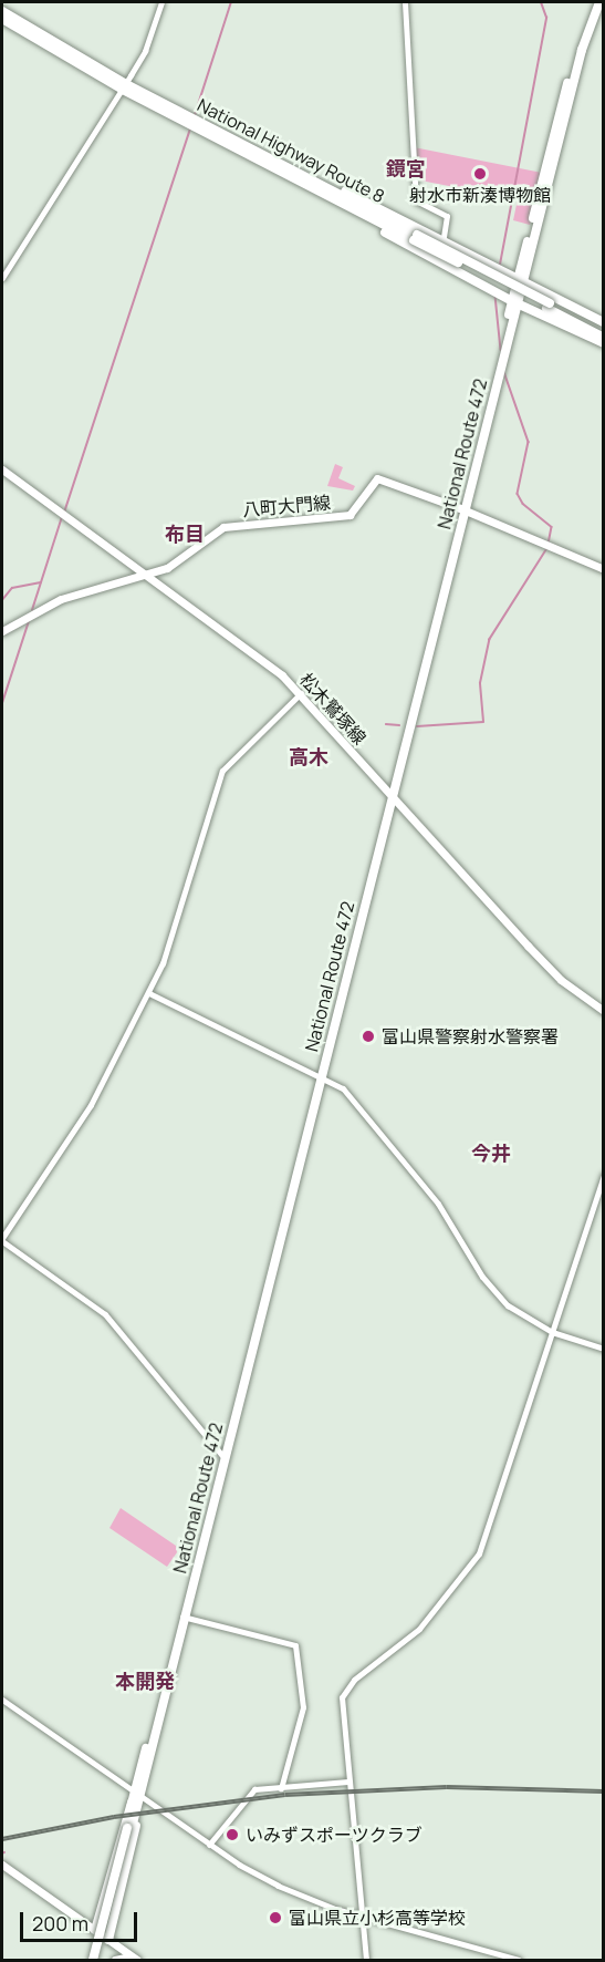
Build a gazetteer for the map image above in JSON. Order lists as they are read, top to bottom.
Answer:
{
  "streets": {
    "highway": ["National Highway Route 8", "National Route 472"],
    "main road": ["八町大門線", "松木鷲塚線"]
  },
  "crossings": [
    ["National Route 472", "八町大門線"],
    ["National Route 472", "松木鷲塚線"],
    ["八町大門線", "松木鷲塚線"]
  ],
  "districts": [
    "鏡宮",
    "布目",
    "高木",
    "今井",
    "本開発"
  ],
  "places": [
    "射水市新湊博物館",
    "富山県警察射水警察署",
    "いみずスポーツクラブ",
    "富山県立小杉高等学校"
  ],
  "scale_bar": "200 m"
}
